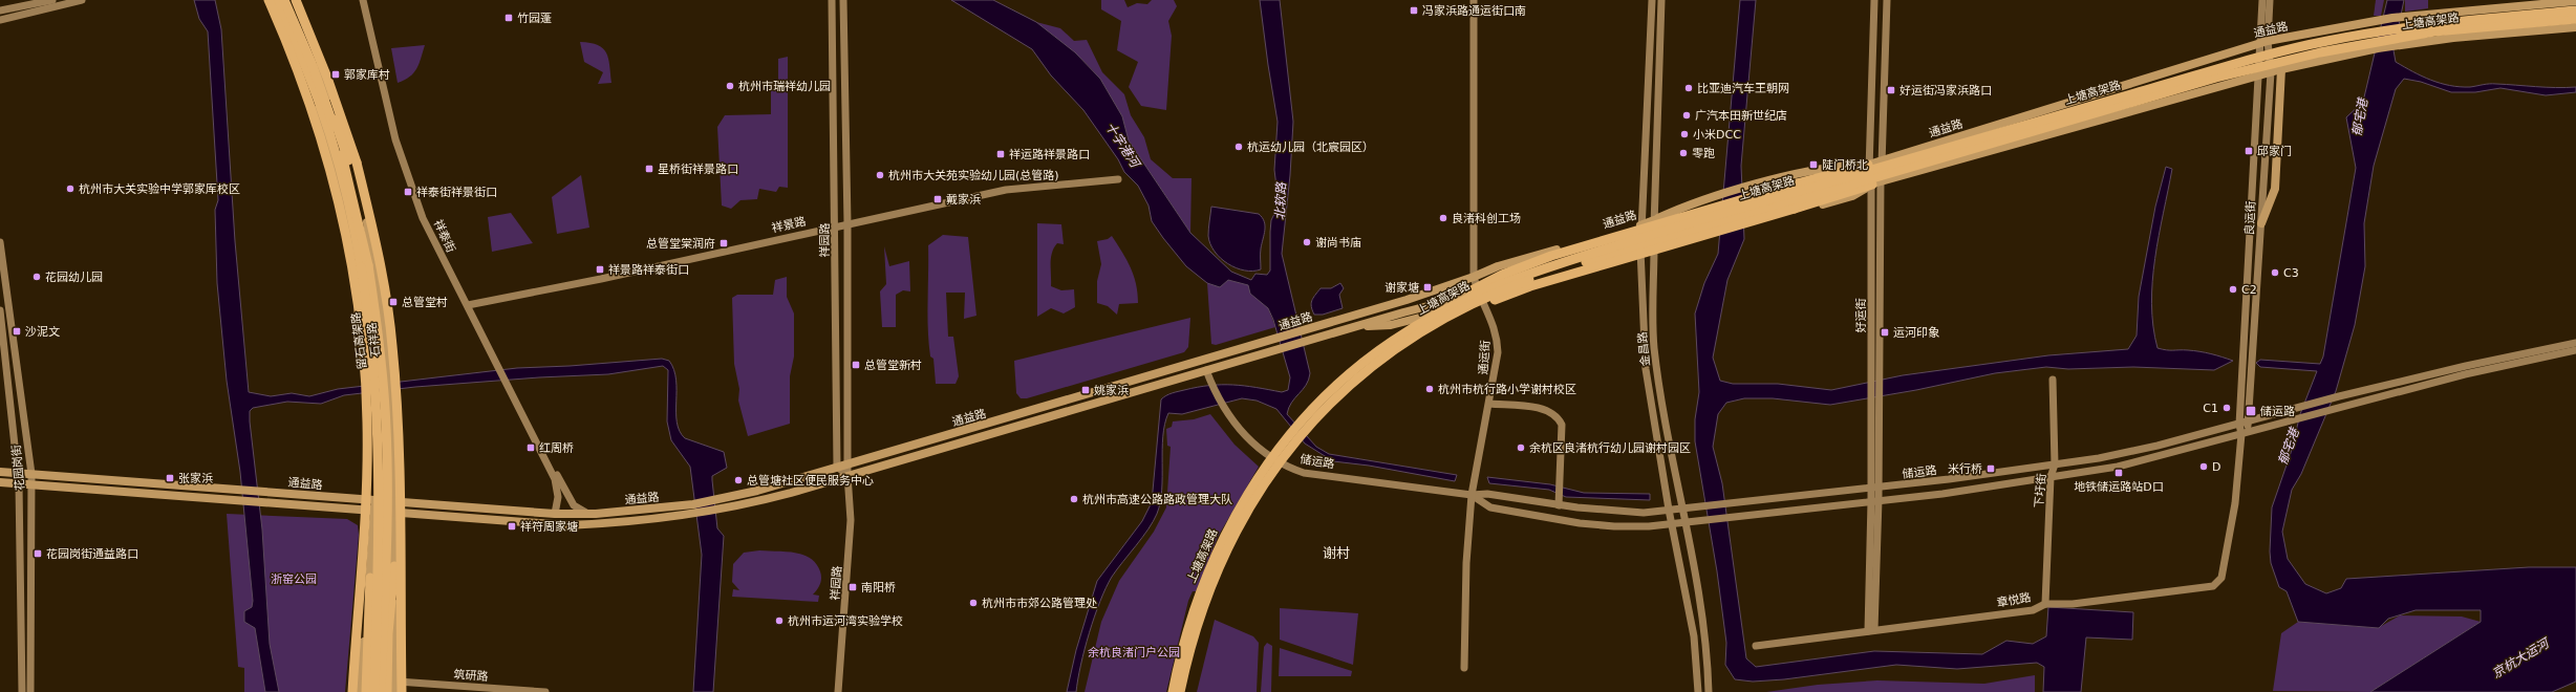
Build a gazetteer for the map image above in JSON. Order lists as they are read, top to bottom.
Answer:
{
  "streets": {
    "highway": ["上塘高架路", "留石高架路"],
    "main road": ["通益路", "石祥路"],
    "street": [
      "良运街",
      "祥景路",
      "祥泰街",
      "祥园路",
      "好运街",
      "金昌路",
      "通运街",
      "储运路",
      "花园岗街",
      "下圩街",
      "章悦路",
      "筑研路"
    ]
  },
  "crossings": [
    ["通益路", "良运街"],
    ["通益路", "祥泰街"],
    ["通益路", "祥园路"],
    ["通益路", "好运街"],
    ["通益路", "石祥路"],
    ["通益路", "金昌路"],
    ["通益路", "通运街"],
    ["通益路", "储运路"],
    ["通益路", "花园岗街"],
    ["良运街", "储运路"],
    ["良运街", "章悦路"],
    ["祥景路", "祥泰街"],
    ["祥景路", "祥园路"],
    ["好运街", "储运路"],
    ["好运街", "章悦路"],
    ["石祥路", "留石高架路"],
    ["石祥路", "筑研路"],
    ["金昌路", "储运路"],
    ["通运街", "储运路"],
    ["储运路", "下圩街"],
    ["下圩街", "章悦路"]
  ],
  "districts": ["谢村"],
  "water": [
    "郁宅港",
    "十字港河",
    "北软路",
    "京杭大运河"
  ],
  "parks": ["浙窑公园", "余杭良渚门户公园"],
  "places": {
    "transit": [
      "冯家浜路通运街口南",
      "竹园蓬",
      "郭家库村",
      "好运街冯家浜路口",
      "邱家门",
      "祥运路祥景路口",
      "陡门桥北",
      "星桥街祥景路口",
      "祥泰街祥景街口",
      "戴家浜",
      "总管堂棠润府",
      "祥景路祥泰街口",
      "谢家塘",
      "总管堂村",
      "沙泥文",
      "运河印象",
      "总管堂新村",
      "姚家浜",
      "储运路",
      "红周桥",
      "米行桥",
      "地铁储运路站D口",
      "张家浜",
      "祥符周家塘",
      "花园岗街通益路口",
      "南阳桥"
    ],
    "other": [
      "杭州市瑞祥幼儿园",
      "比亚迪汽车王朝网",
      "广汽本田新世纪店",
      "小米DCC",
      "杭运幼儿园（北宸园区）",
      "零跑",
      "杭州市大关苑实验幼儿园(总管路)",
      "杭州市大关实验中学郭家厍校区",
      "良渚科创工场",
      "谢尚书庙",
      "C3",
      "花园幼儿园",
      "C2",
      "杭州市杭行路小学谢村校区",
      "C1",
      "余杭区良渚杭行幼儿园谢村园区",
      "D",
      "总管塘社区便民服务中心",
      "杭州市高速公路路政管理大队",
      "杭州市市郊公路管理处",
      "杭州市运河湾实验学校"
    ]
  }
}
